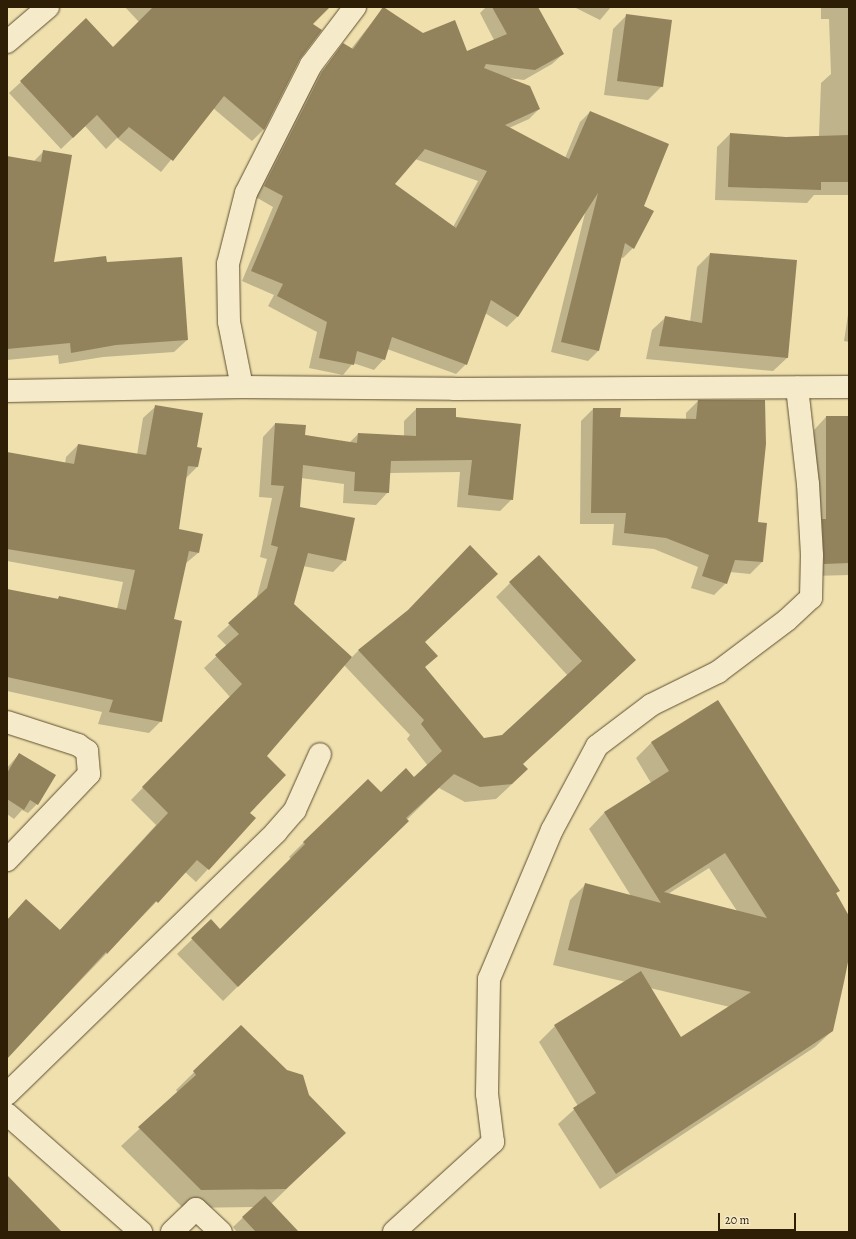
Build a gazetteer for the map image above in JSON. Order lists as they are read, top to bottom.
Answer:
{
  "scale_bar": "20 m"
}
